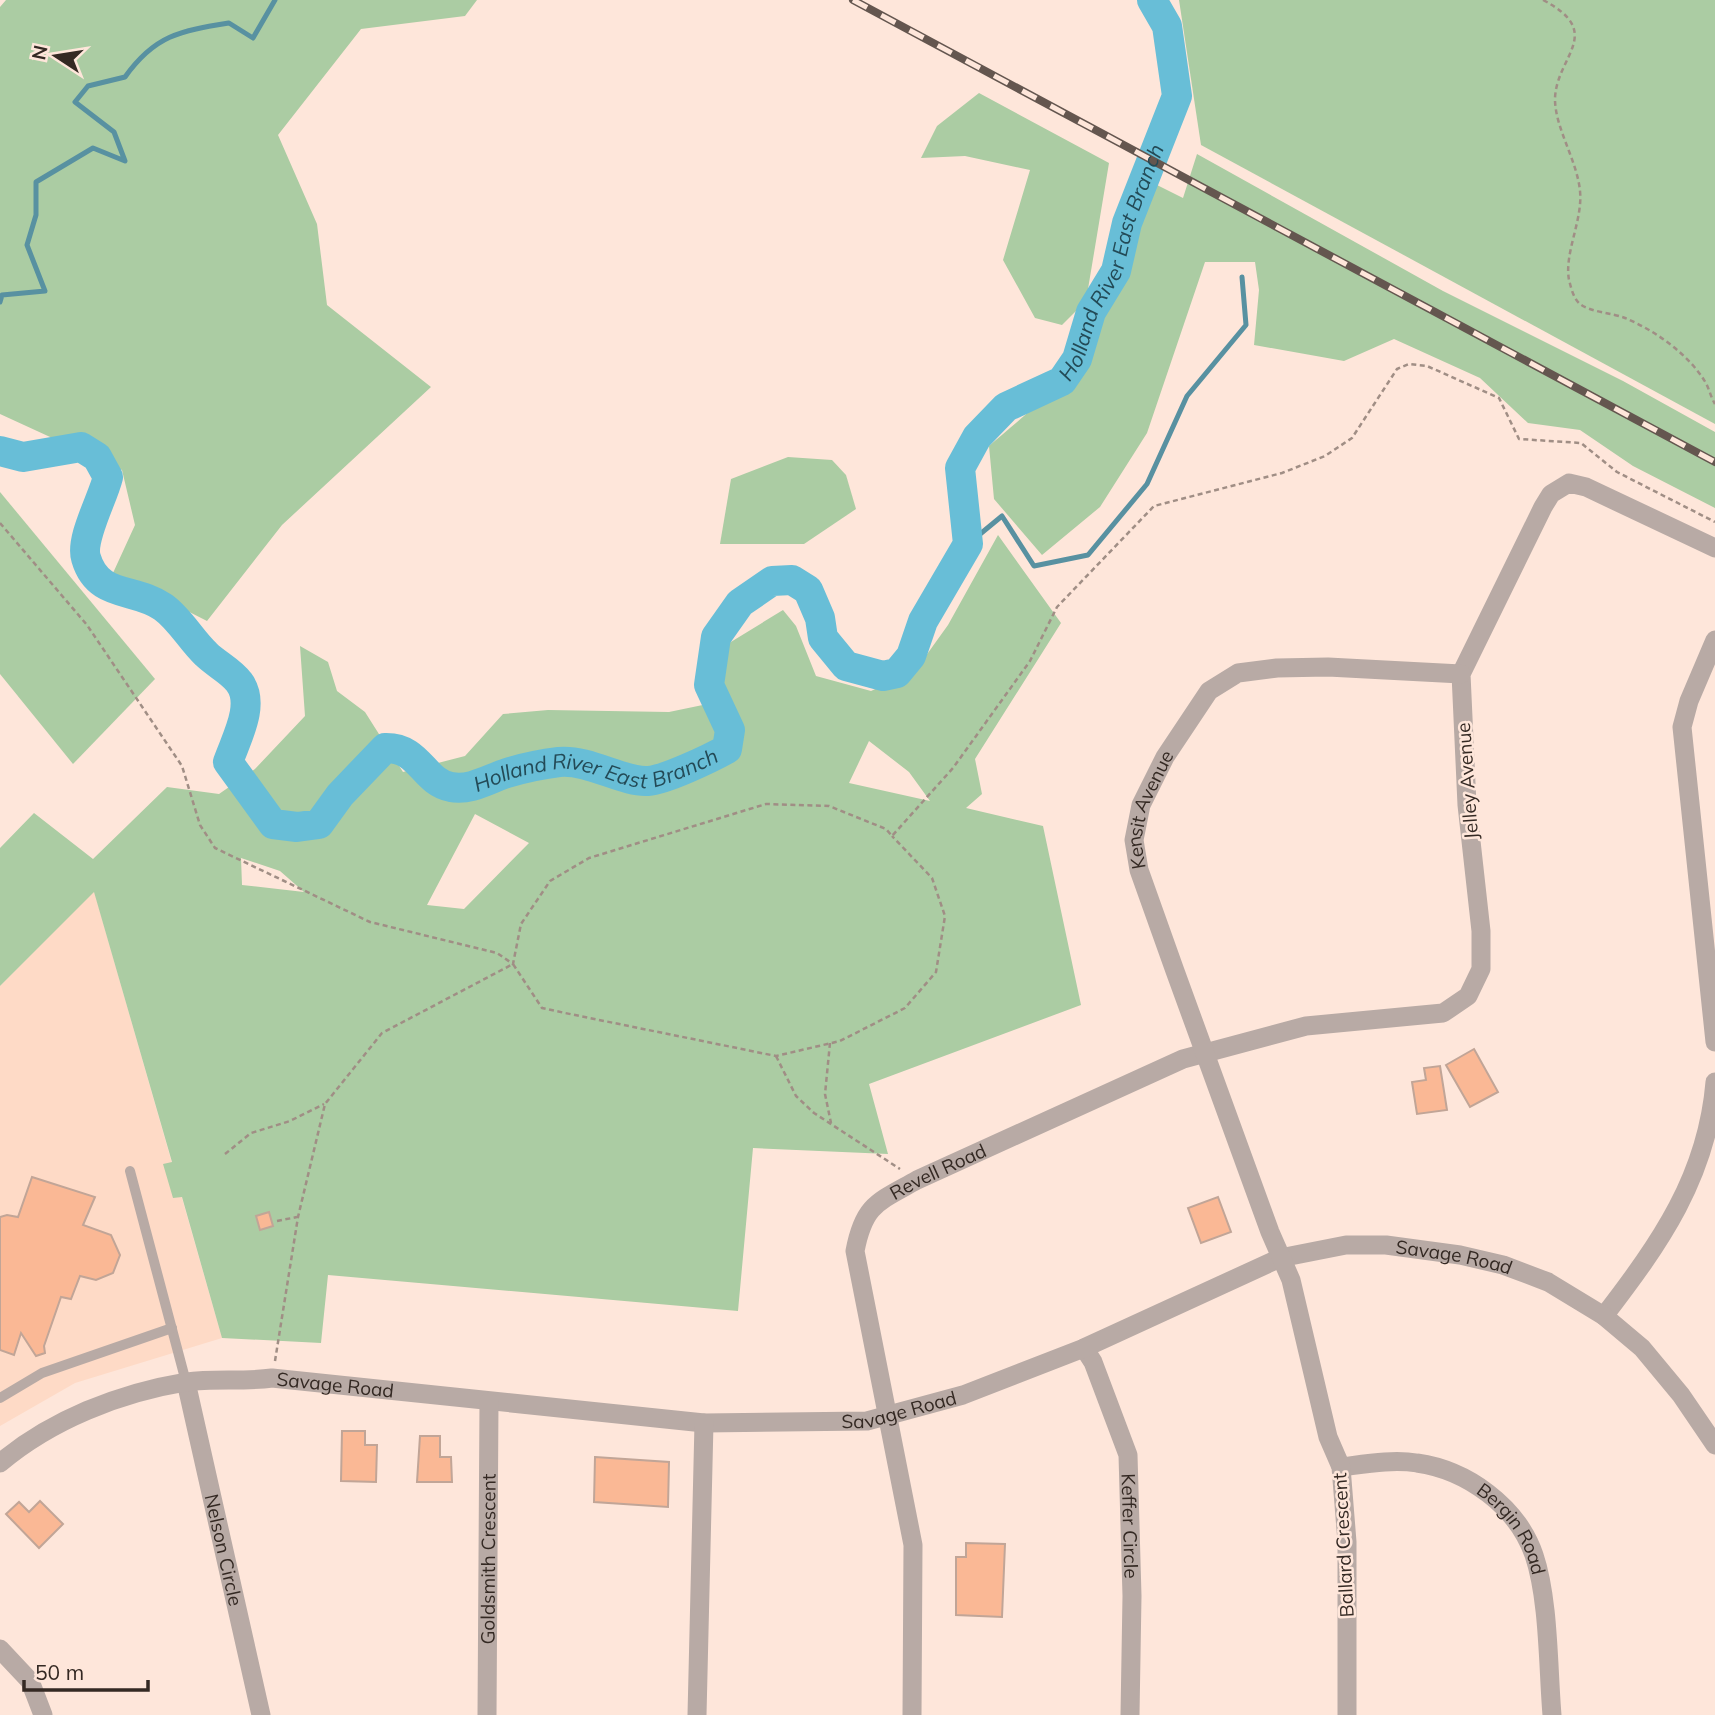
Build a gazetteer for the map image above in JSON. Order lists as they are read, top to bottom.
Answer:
{
  "streets": {
    "street": [
      "Jelley Avenue",
      "Kensit Avenue",
      "Revell Road",
      "Savage Road",
      "Keffer Circle",
      "Bergin Road",
      "Ballard Crescent",
      "Nelson Circle",
      "Goldsmith Crescent"
    ]
  },
  "crossings": [
    ["Jelley Avenue", "Kensit Avenue"],
    ["Jelley Avenue", "Revell Road"],
    ["Kensit Avenue", "Revell Road"],
    ["Kensit Avenue", "Savage Road"],
    ["Kensit Avenue", "Ballard Crescent"],
    ["Revell Road", "Savage Road"],
    ["Savage Road", "Keffer Circle"],
    ["Savage Road", "Ballard Crescent"],
    ["Savage Road", "Nelson Circle"],
    ["Savage Road", "Goldsmith Crescent"],
    ["Bergin Road", "Ballard Crescent"]
  ],
  "water": ["Holland River East Branch"],
  "scale_bar": "50 m",
  "north": "left"
}
